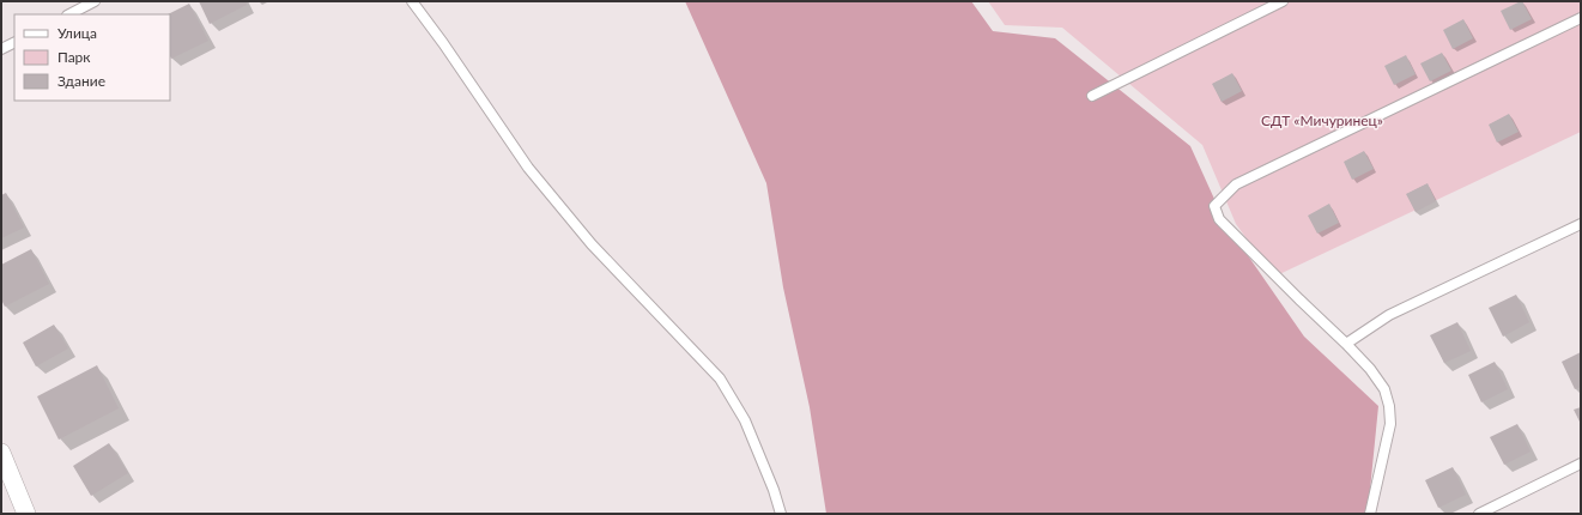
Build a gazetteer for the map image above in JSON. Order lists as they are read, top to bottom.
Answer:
{
  "parks": ["СДТ «Мичуринец»"],
  "legend": ["Улица", "Парк", "Здание"]
}
